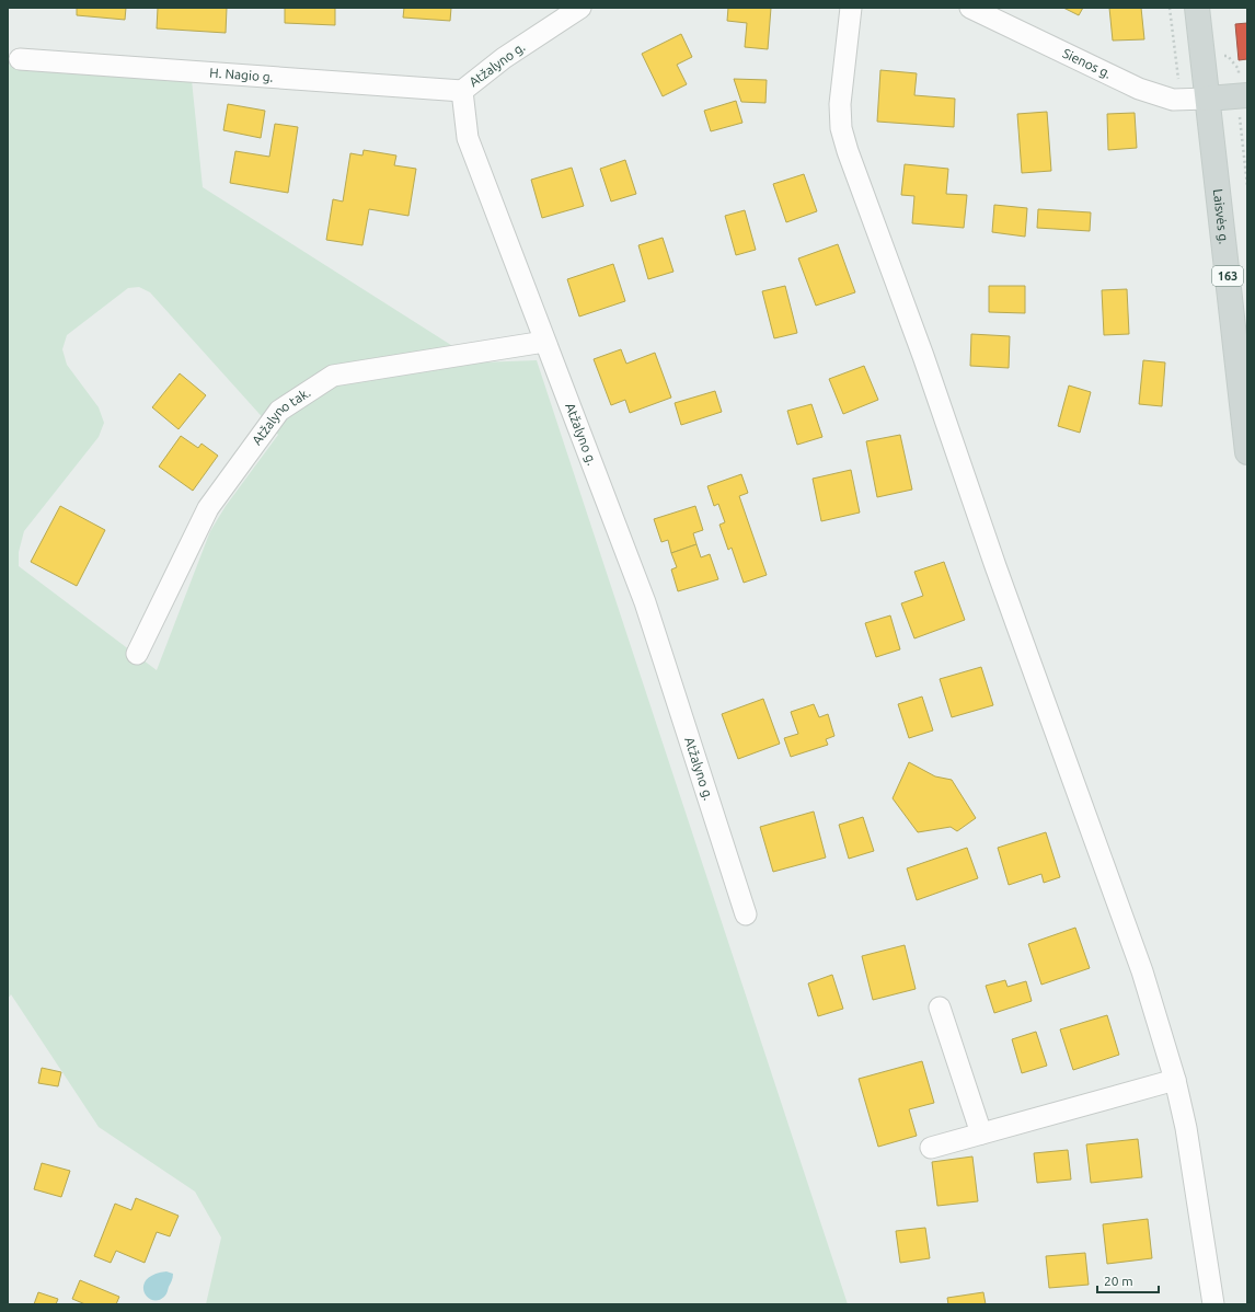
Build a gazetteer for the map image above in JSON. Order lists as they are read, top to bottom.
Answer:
{
  "streets": {
    "main road": ["Laisvės g.", "163"],
    "street": [
      "Sienos g.",
      "Atžalyno g.",
      "H. Nagio g.",
      "Atžalyno tak."
    ]
  },
  "crossings": [
    ["Sienos g.", "Laisvės g."],
    ["Atžalyno g.", "H. Nagio g."],
    ["Atžalyno g.", "Atžalyno tak."]
  ],
  "scale_bar": "20 m"
}
